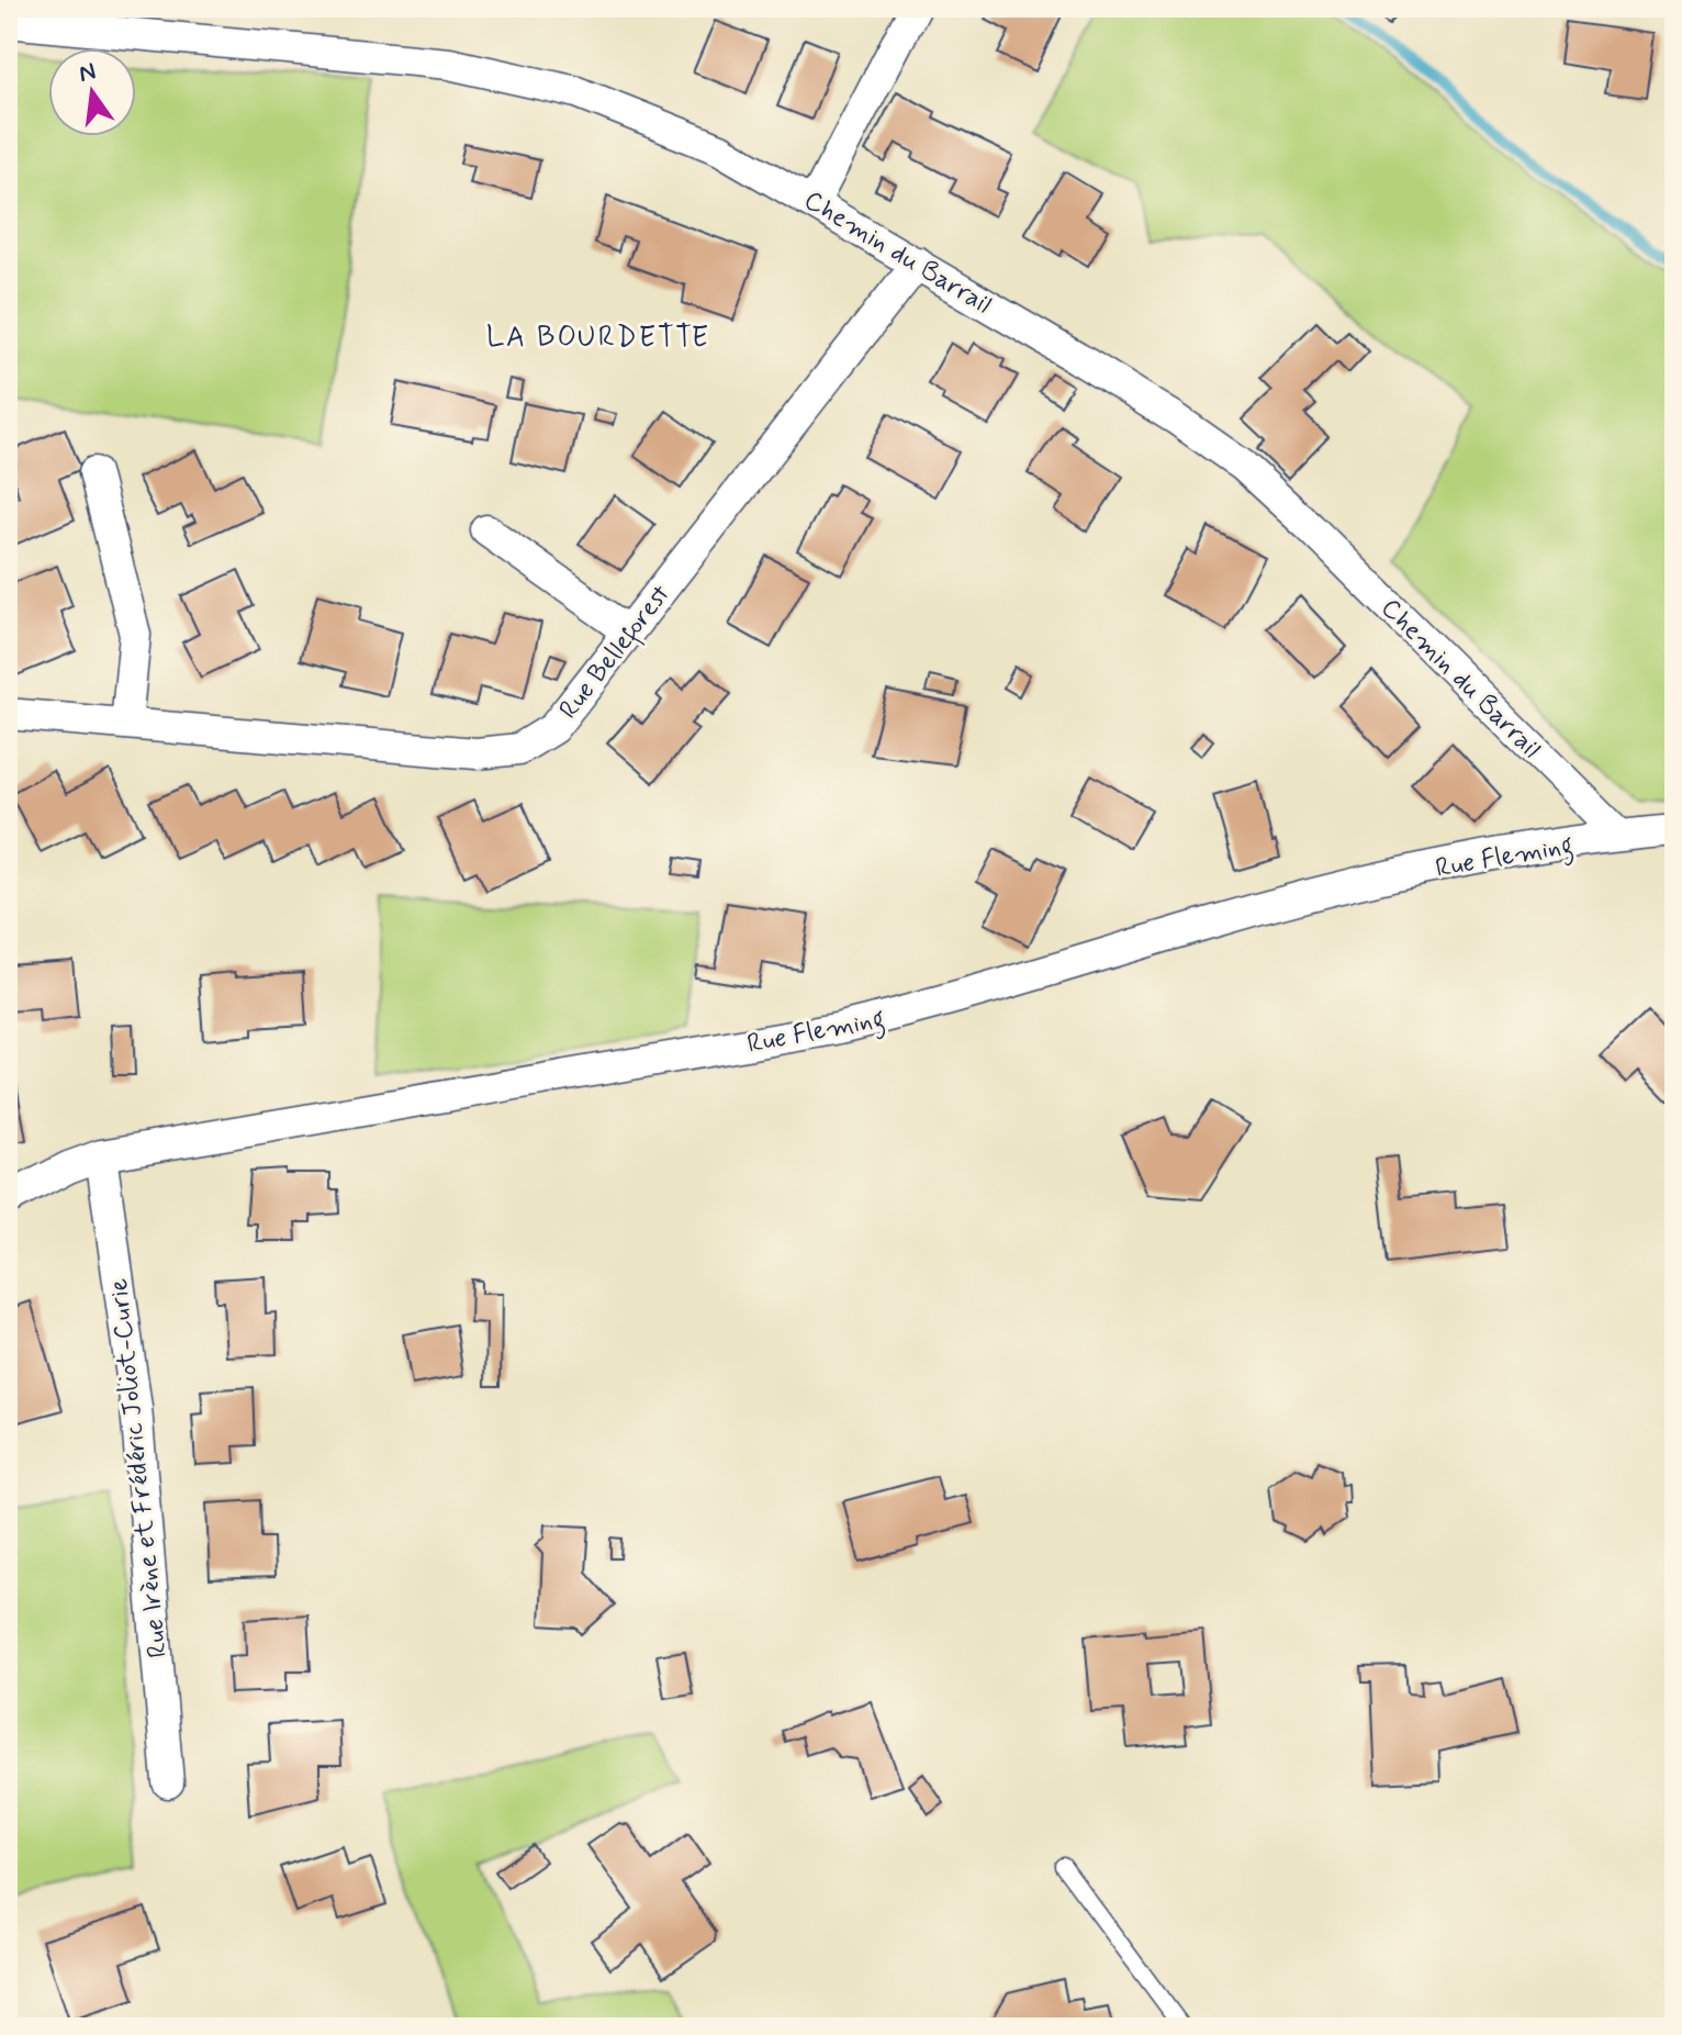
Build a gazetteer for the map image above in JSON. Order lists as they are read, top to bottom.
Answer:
{
  "streets": {
    "street": [
      "Chemin du Barrail",
      "Rue Belleforest",
      "Rue Fleming",
      "Rue Irène et Frédéric Joliot-Curie"
    ]
  },
  "crossings": [
    ["Chemin du Barrail", "Rue Belleforest"],
    ["Chemin du Barrail", "Rue Fleming"],
    ["Rue Fleming", "Rue Irène et Frédéric Joliot-Curie"]
  ],
  "districts": ["LA BOURDETTE"],
  "north": "top"
}
